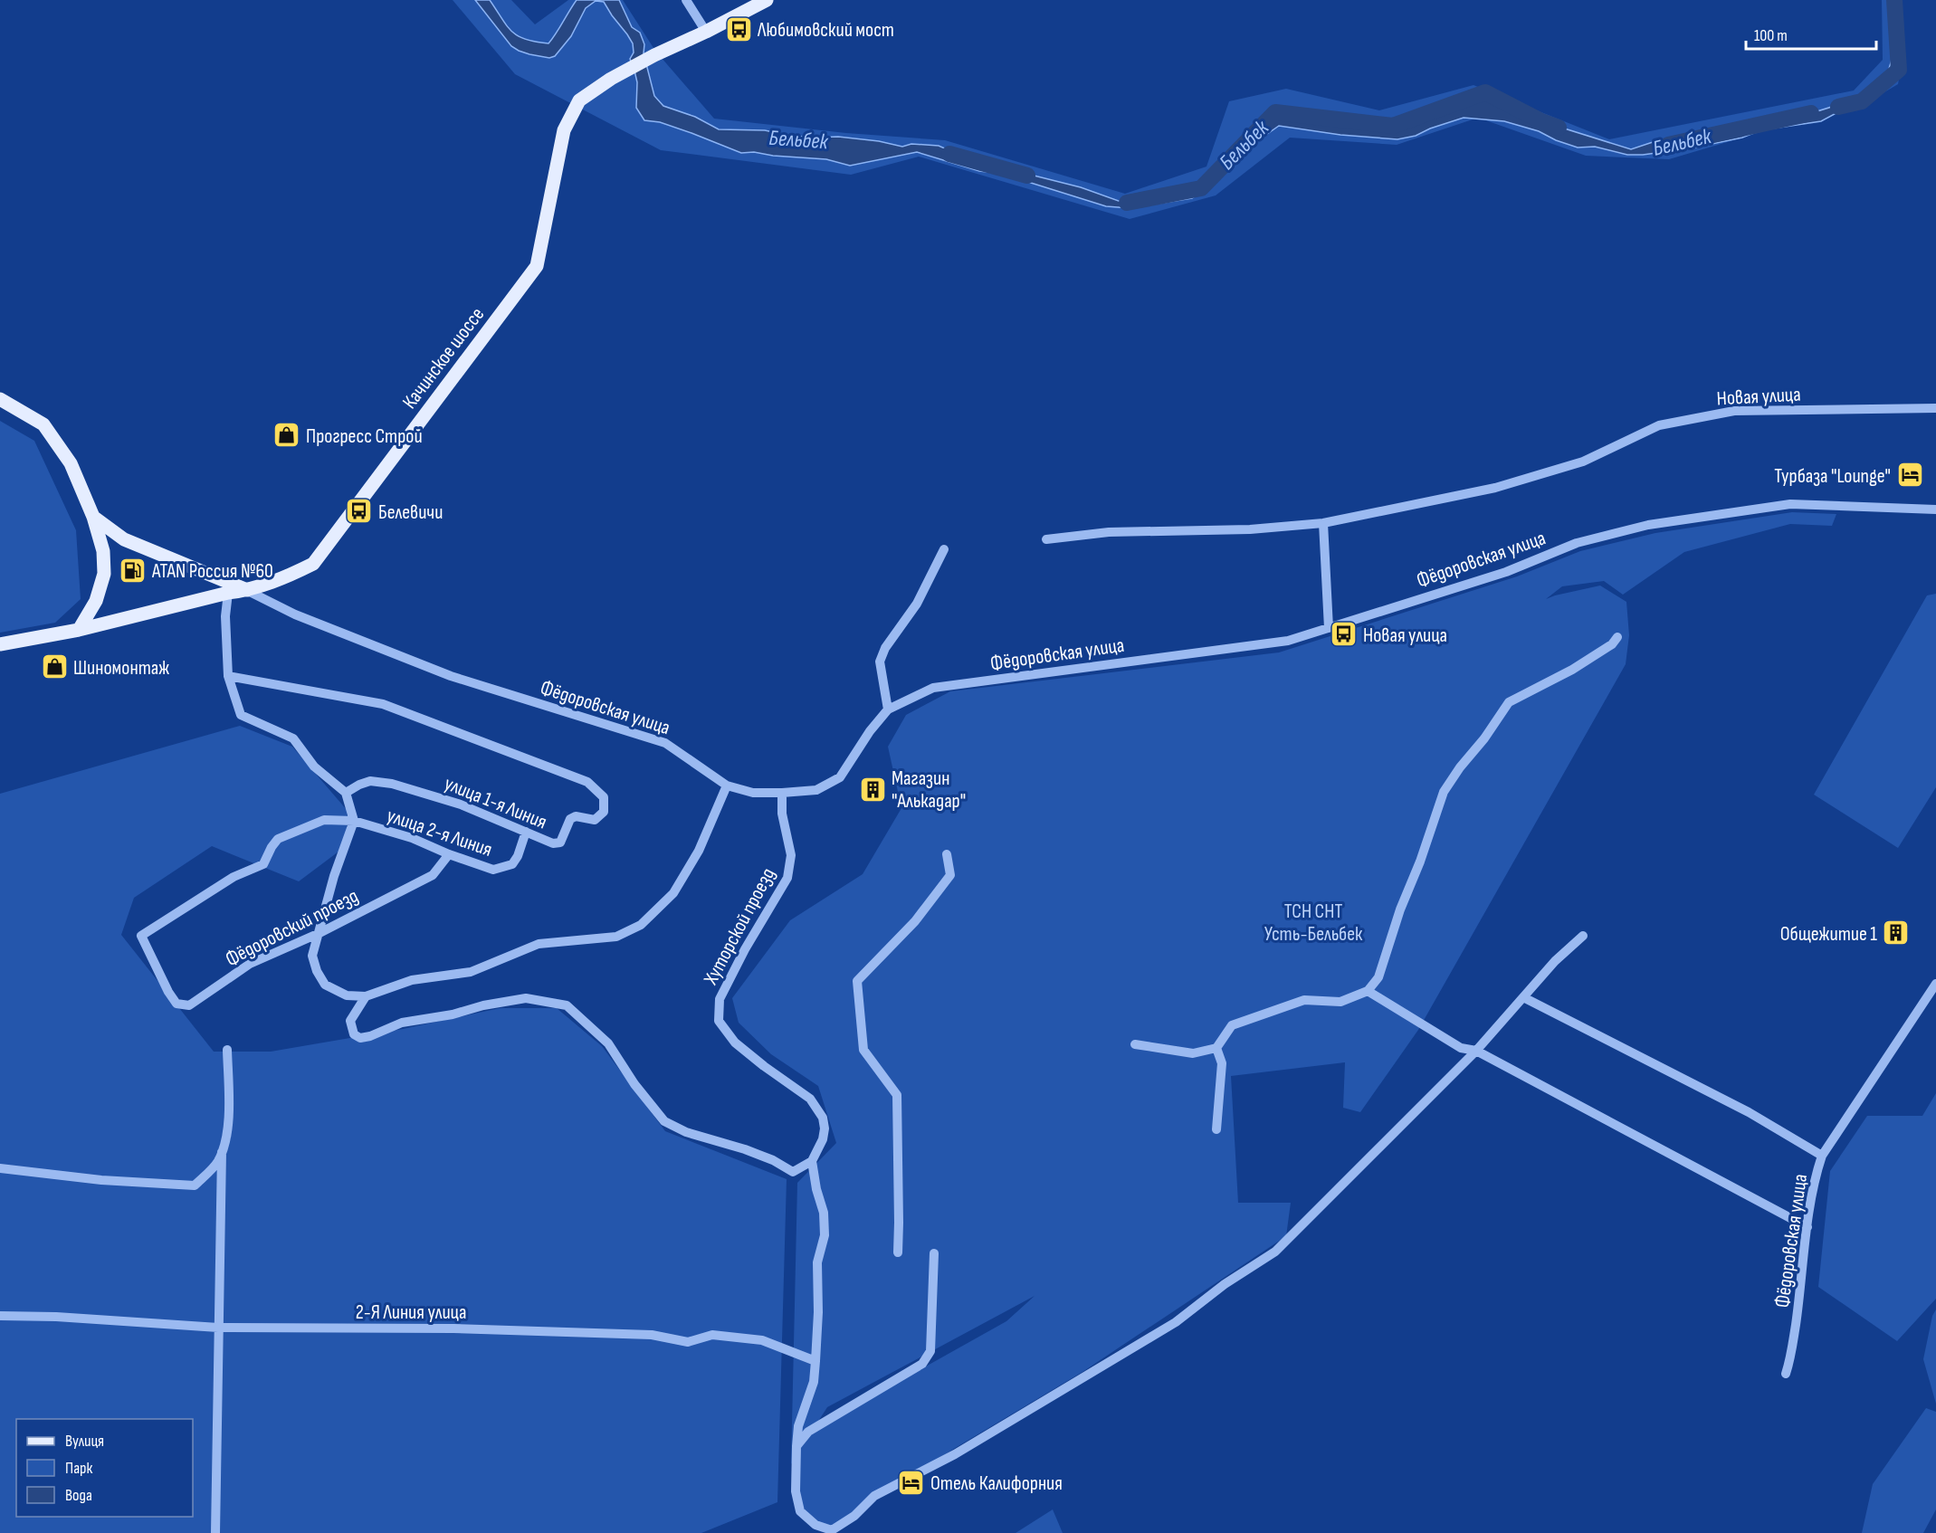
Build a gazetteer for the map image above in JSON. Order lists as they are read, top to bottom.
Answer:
{
  "streets": {
    "main road": ["Качинское шоссе"],
    "street": [
      "Новая улица",
      "Фёдоровская улица",
      "улица 1-я Линия",
      "улица 2-я Линия",
      "Хуторской проезд",
      "Фёдоровский проезд",
      "2-Я Линия улица"
    ]
  },
  "crossings": [
    ["Качинское шоссе", "Фёдоровская улица"],
    ["Фёдоровская улица", "Хуторской проезд"],
    ["улица 1-я Линия", "улица 2-я Линия"],
    ["улица 2-я Линия", "Фёдоровский проезд"]
  ],
  "water": ["Бельбек"],
  "parks": ["ТСН СНТ Усть-Бельбек"],
  "places": {
    "bus stop": ["Любимовский мост", "Белевичи", "Новая улица"],
    "shop": ["Прогресс Строй", "Шиномонтаж"],
    "hotel": ["Турбаза \"Lounge\"", "Отель Калифорния"],
    "fuel station": ["ATAN Россия №60"],
    "building": ["Магазин \"Алькадар\"", "Общежитие 1"]
  },
  "legend": ["Вулиця", "Парк", "Вода"],
  "scale_bar": "100 m"
}
